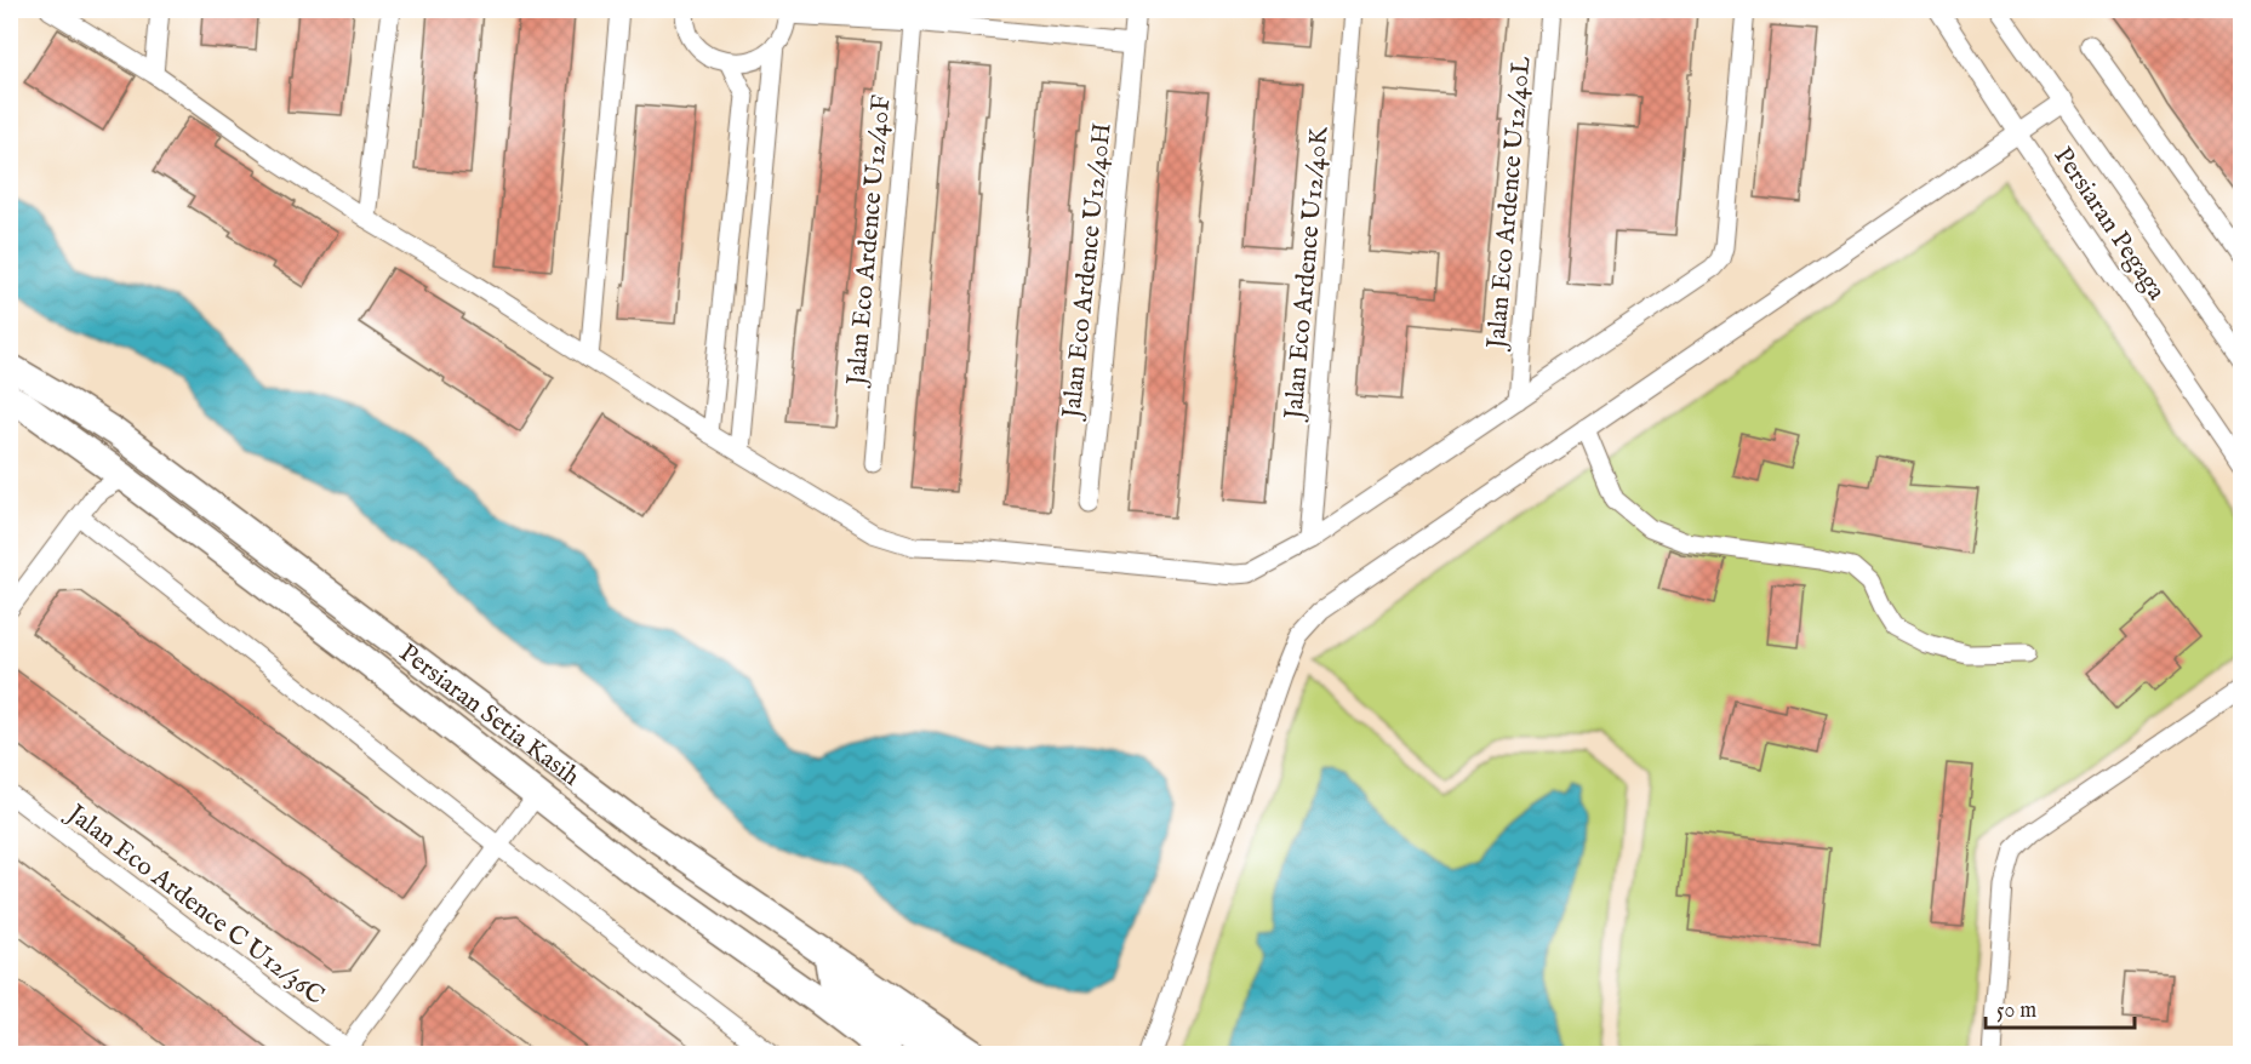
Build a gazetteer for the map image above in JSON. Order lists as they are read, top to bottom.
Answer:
{
  "streets": {
    "street": [
      "Jalan Eco Ardence U12/40L",
      "Persiaran Pegaga",
      "Jalan Eco Ardence U12/40F",
      "Jalan Eco Ardence U12/40H",
      "Jalan Eco Ardence U12/40K",
      "Persiaran Setia Kasih",
      "Jalan Eco Ardence C U12/36C"
    ]
  },
  "scale_bar": "50 m"
}
